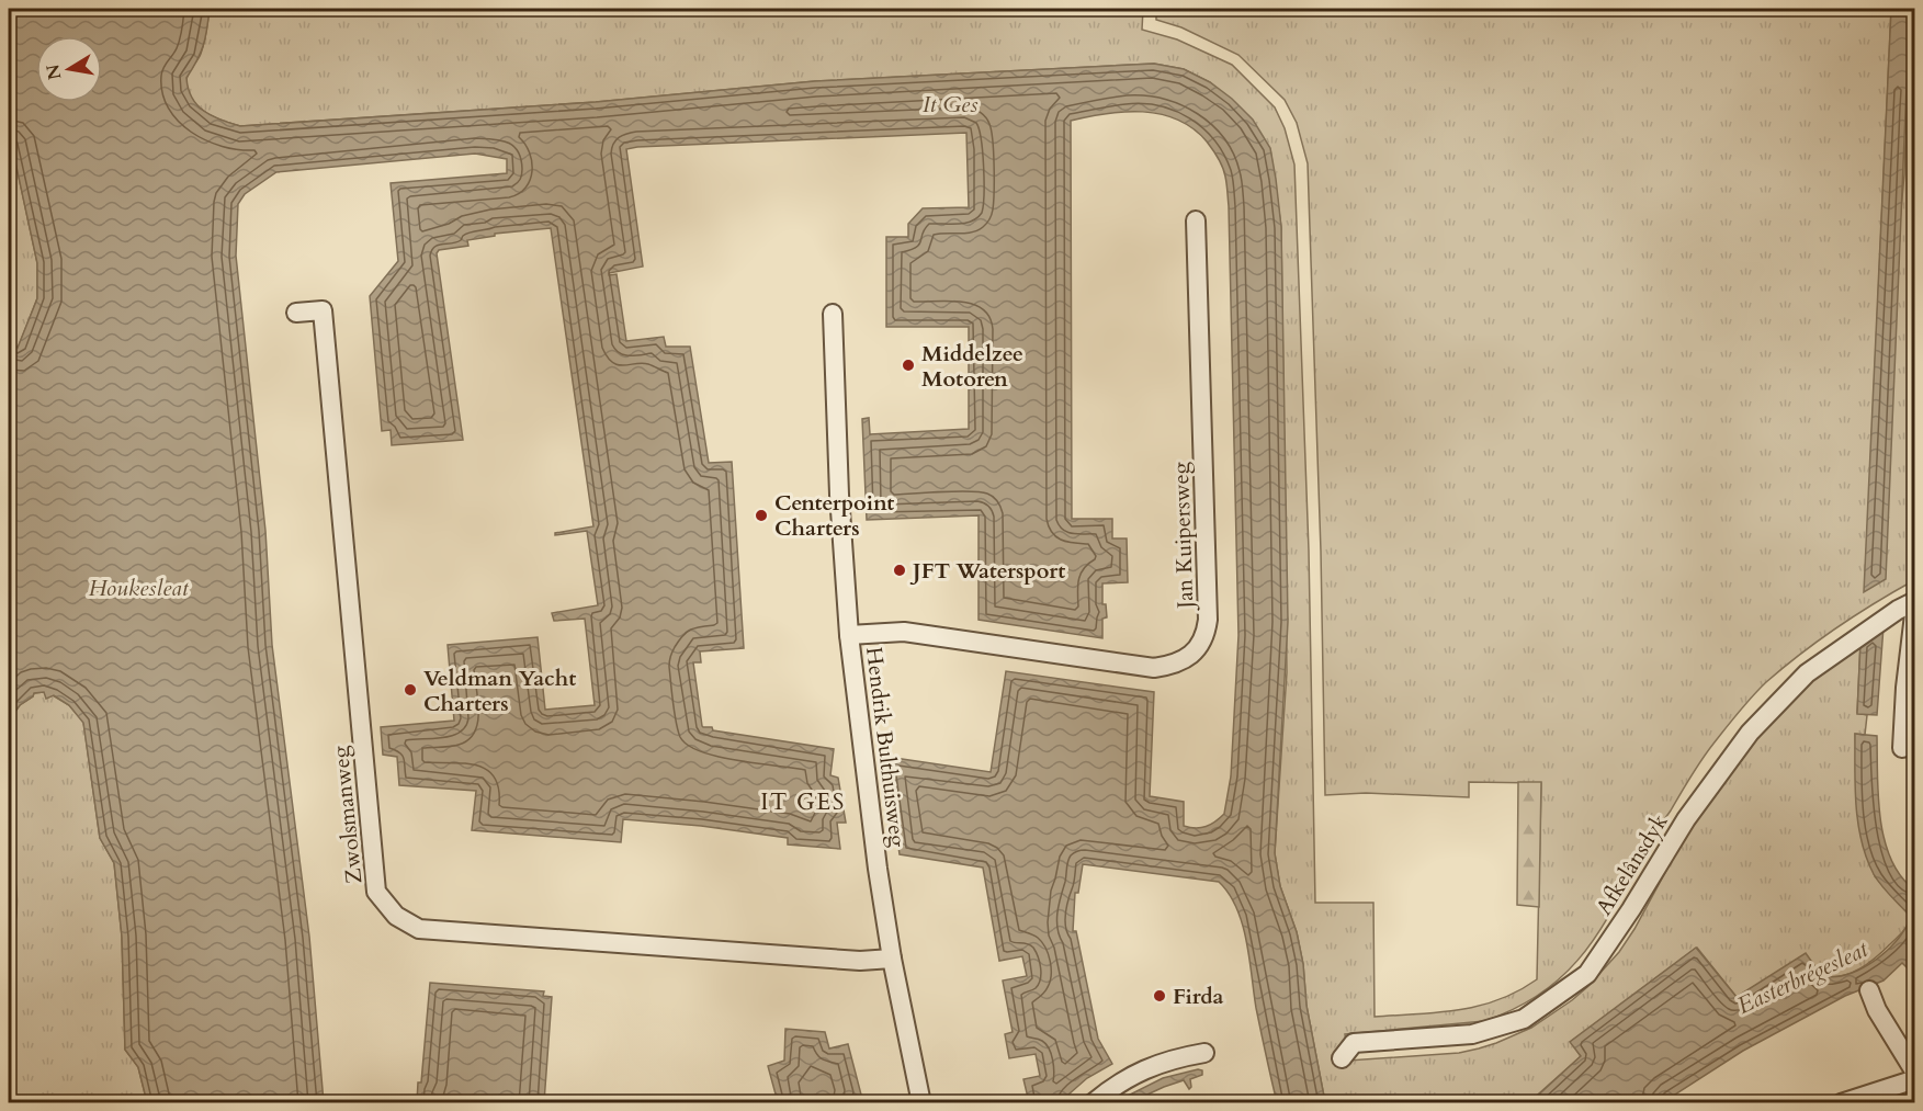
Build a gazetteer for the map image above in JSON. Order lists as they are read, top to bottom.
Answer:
{
  "streets": {
    "street": [
      "Jan Kuipersweg",
      "Hendrik Bulthuisweg",
      "Zwolsmanweg",
      "Afkelânsdyk"
    ]
  },
  "crossings": [
    ["Jan Kuipersweg", "Hendrik Bulthuisweg"],
    ["Hendrik Bulthuisweg", "Zwolsmanweg"]
  ],
  "districts": ["IT GES"],
  "water": ["It Ges", "Houkesleat", "Easterbrégesleat"],
  "places": [
    "Middelzee Motoren",
    "Centerpoint Charters",
    "JFT Watersport",
    "Veldman Yacht Charters",
    "Firda"
  ],
  "north": "left"
}
